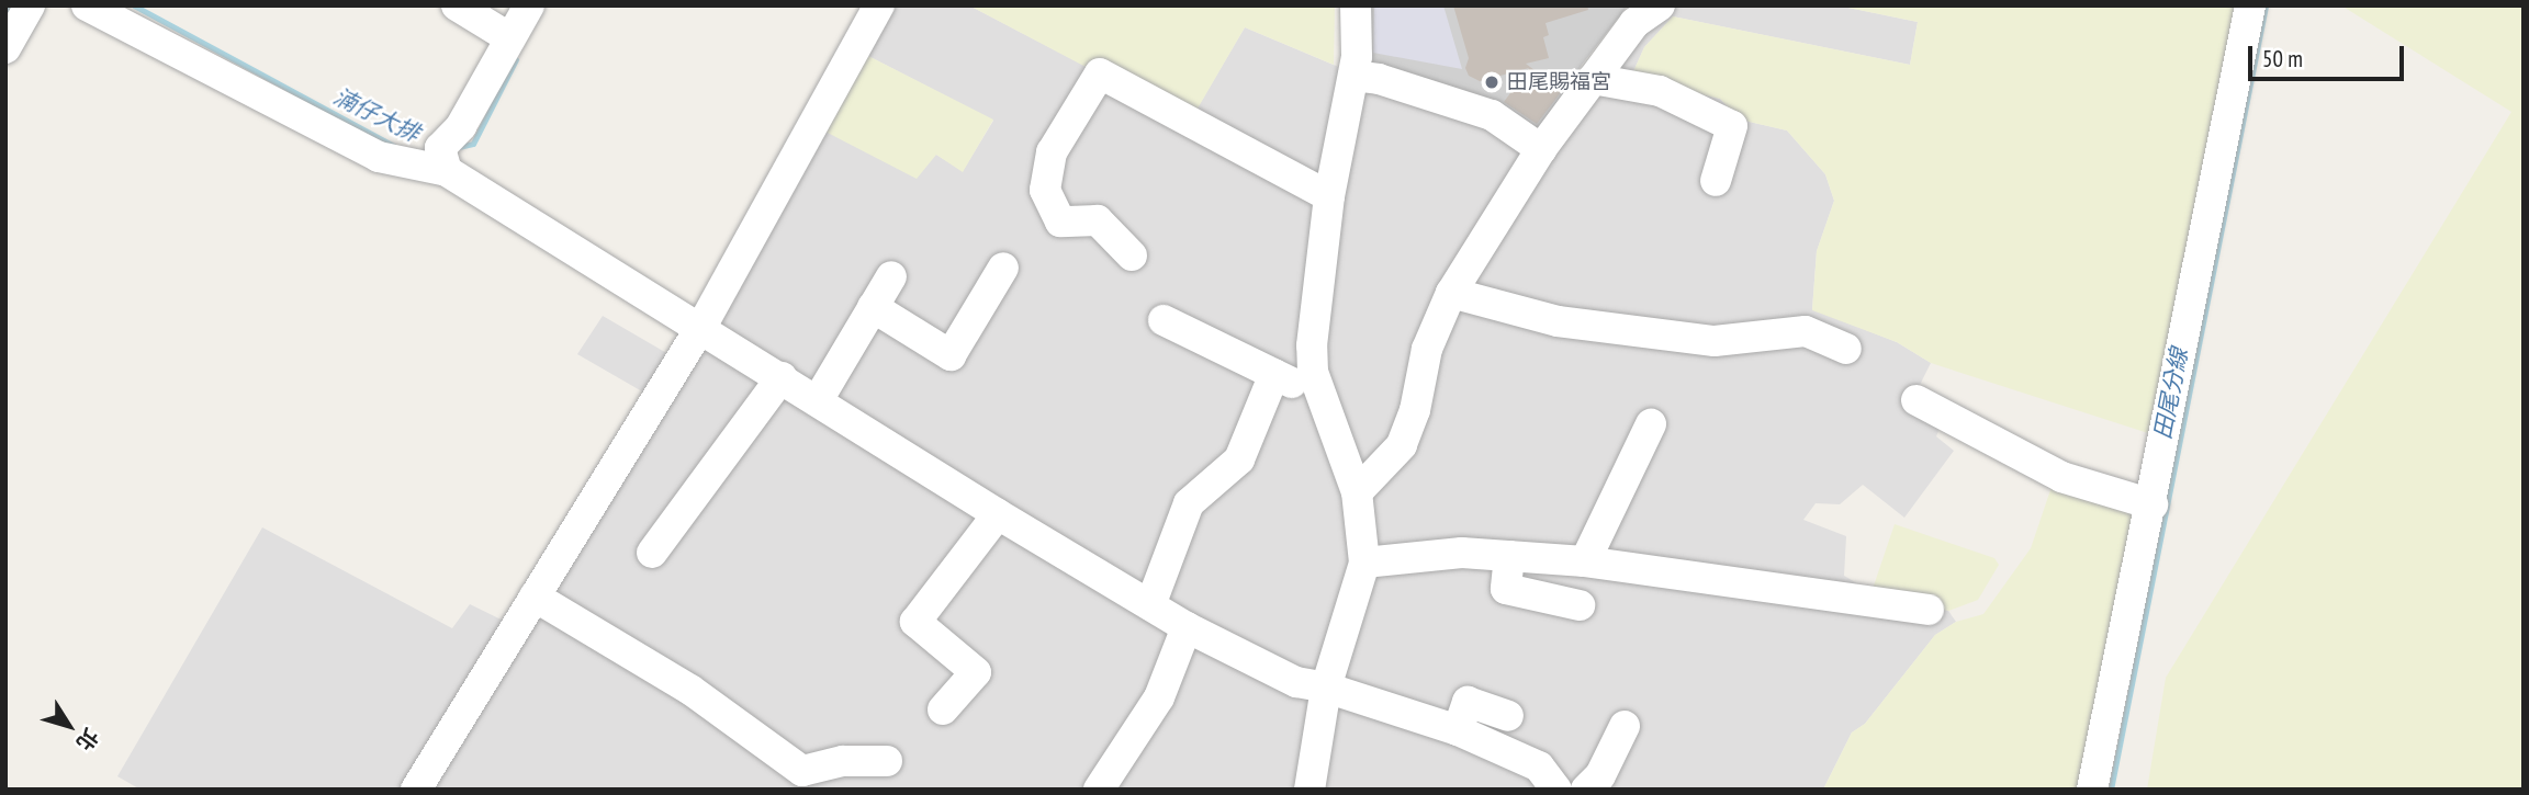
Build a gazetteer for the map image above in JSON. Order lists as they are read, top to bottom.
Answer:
{
  "water": ["湳仔大排", "田尾分線"],
  "places": ["田尾賜福宮"],
  "scale_bar": "50 m",
  "north": "bottom right"
}
